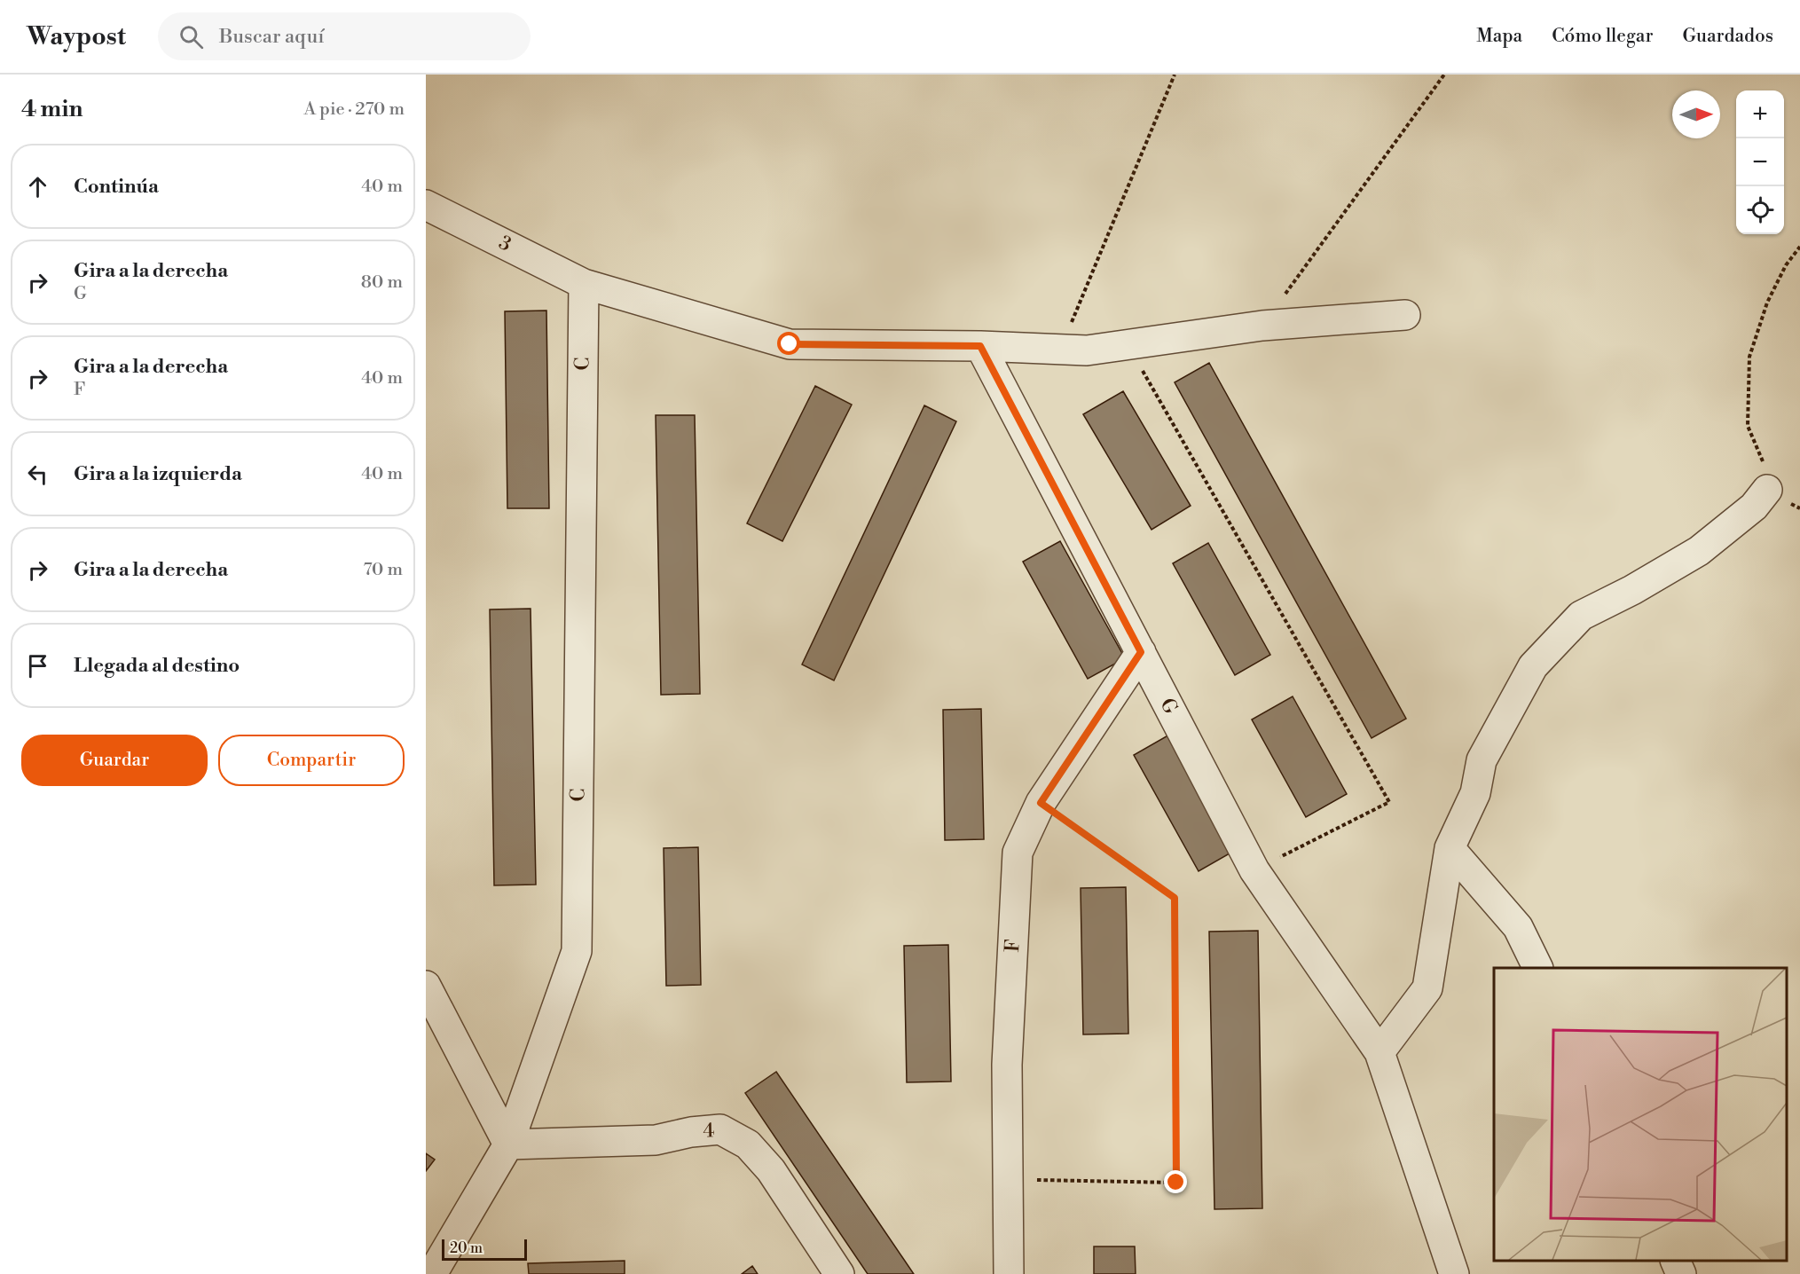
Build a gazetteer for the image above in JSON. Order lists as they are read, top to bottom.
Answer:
{
  "streets": {
    "street": [
      "3",
      "C",
      "G",
      "F",
      "4"
    ]
  },
  "crossings": [
    ["3", "C"],
    ["3", "G"],
    ["C", "4"],
    ["G", "F"]
  ],
  "scale_bar": "20 m",
  "north": "right",
  "page": {
    "header": "Waypost",
    "search": "Buscar aquí",
    "nav": ["Mapa", "Cómo llegar", "Guardados"],
    "heading": ["4 min", "A pie · 270 m"],
    "map_buttons": ["+", "−"],
    "list": [
      ["Continúa", "40 m"],
      ["Gira a la derecha", "G", "80 m"],
      ["Gira a la derecha", "F", "40 m"],
      ["Gira a la izquierda", "40 m"],
      ["Gira a la derecha", "70 m"],
      "Llegada al destino"
    ],
    "buttons": ["Guardar", "Compartir"],
    "scale": "20 m"
  }
}
